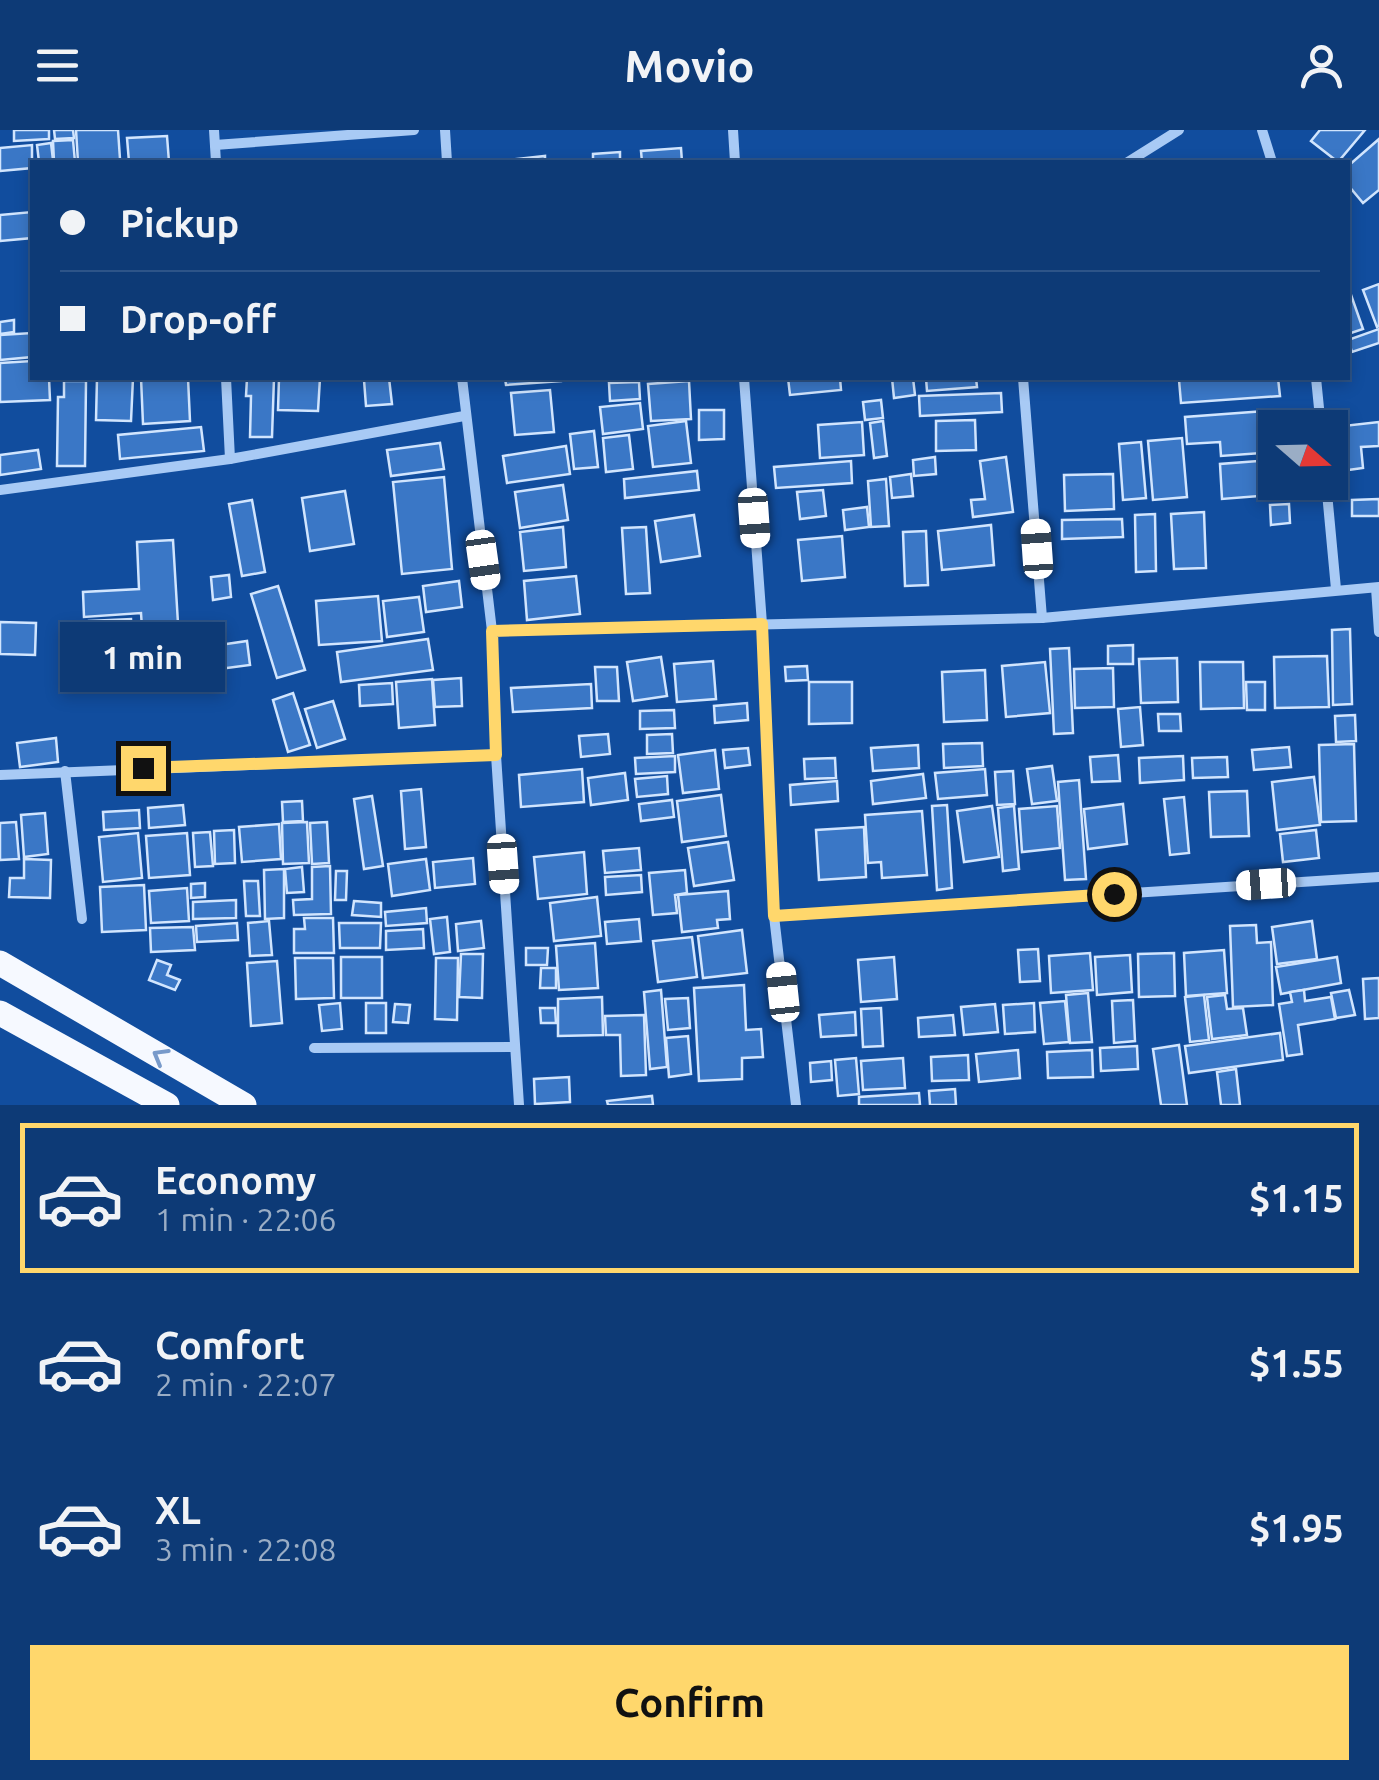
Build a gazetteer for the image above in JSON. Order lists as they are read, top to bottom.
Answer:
{
  "north": "right",
  "page": {
    "header": "Movio",
    "banner": ["Pickup", "Drop-off"],
    "bubble": "1 min",
    "list": [
      {
        "name": "Economy",
        "note": "1 min · 22:06",
        "value": "$1.15"
      },
      {
        "name": "Comfort",
        "note": "2 min · 22:07",
        "value": "$1.55"
      },
      {
        "name": "XL",
        "note": "3 min · 22:08",
        "value": "$1.95"
      }
    ],
    "buttons": "Confirm"
  }
}
